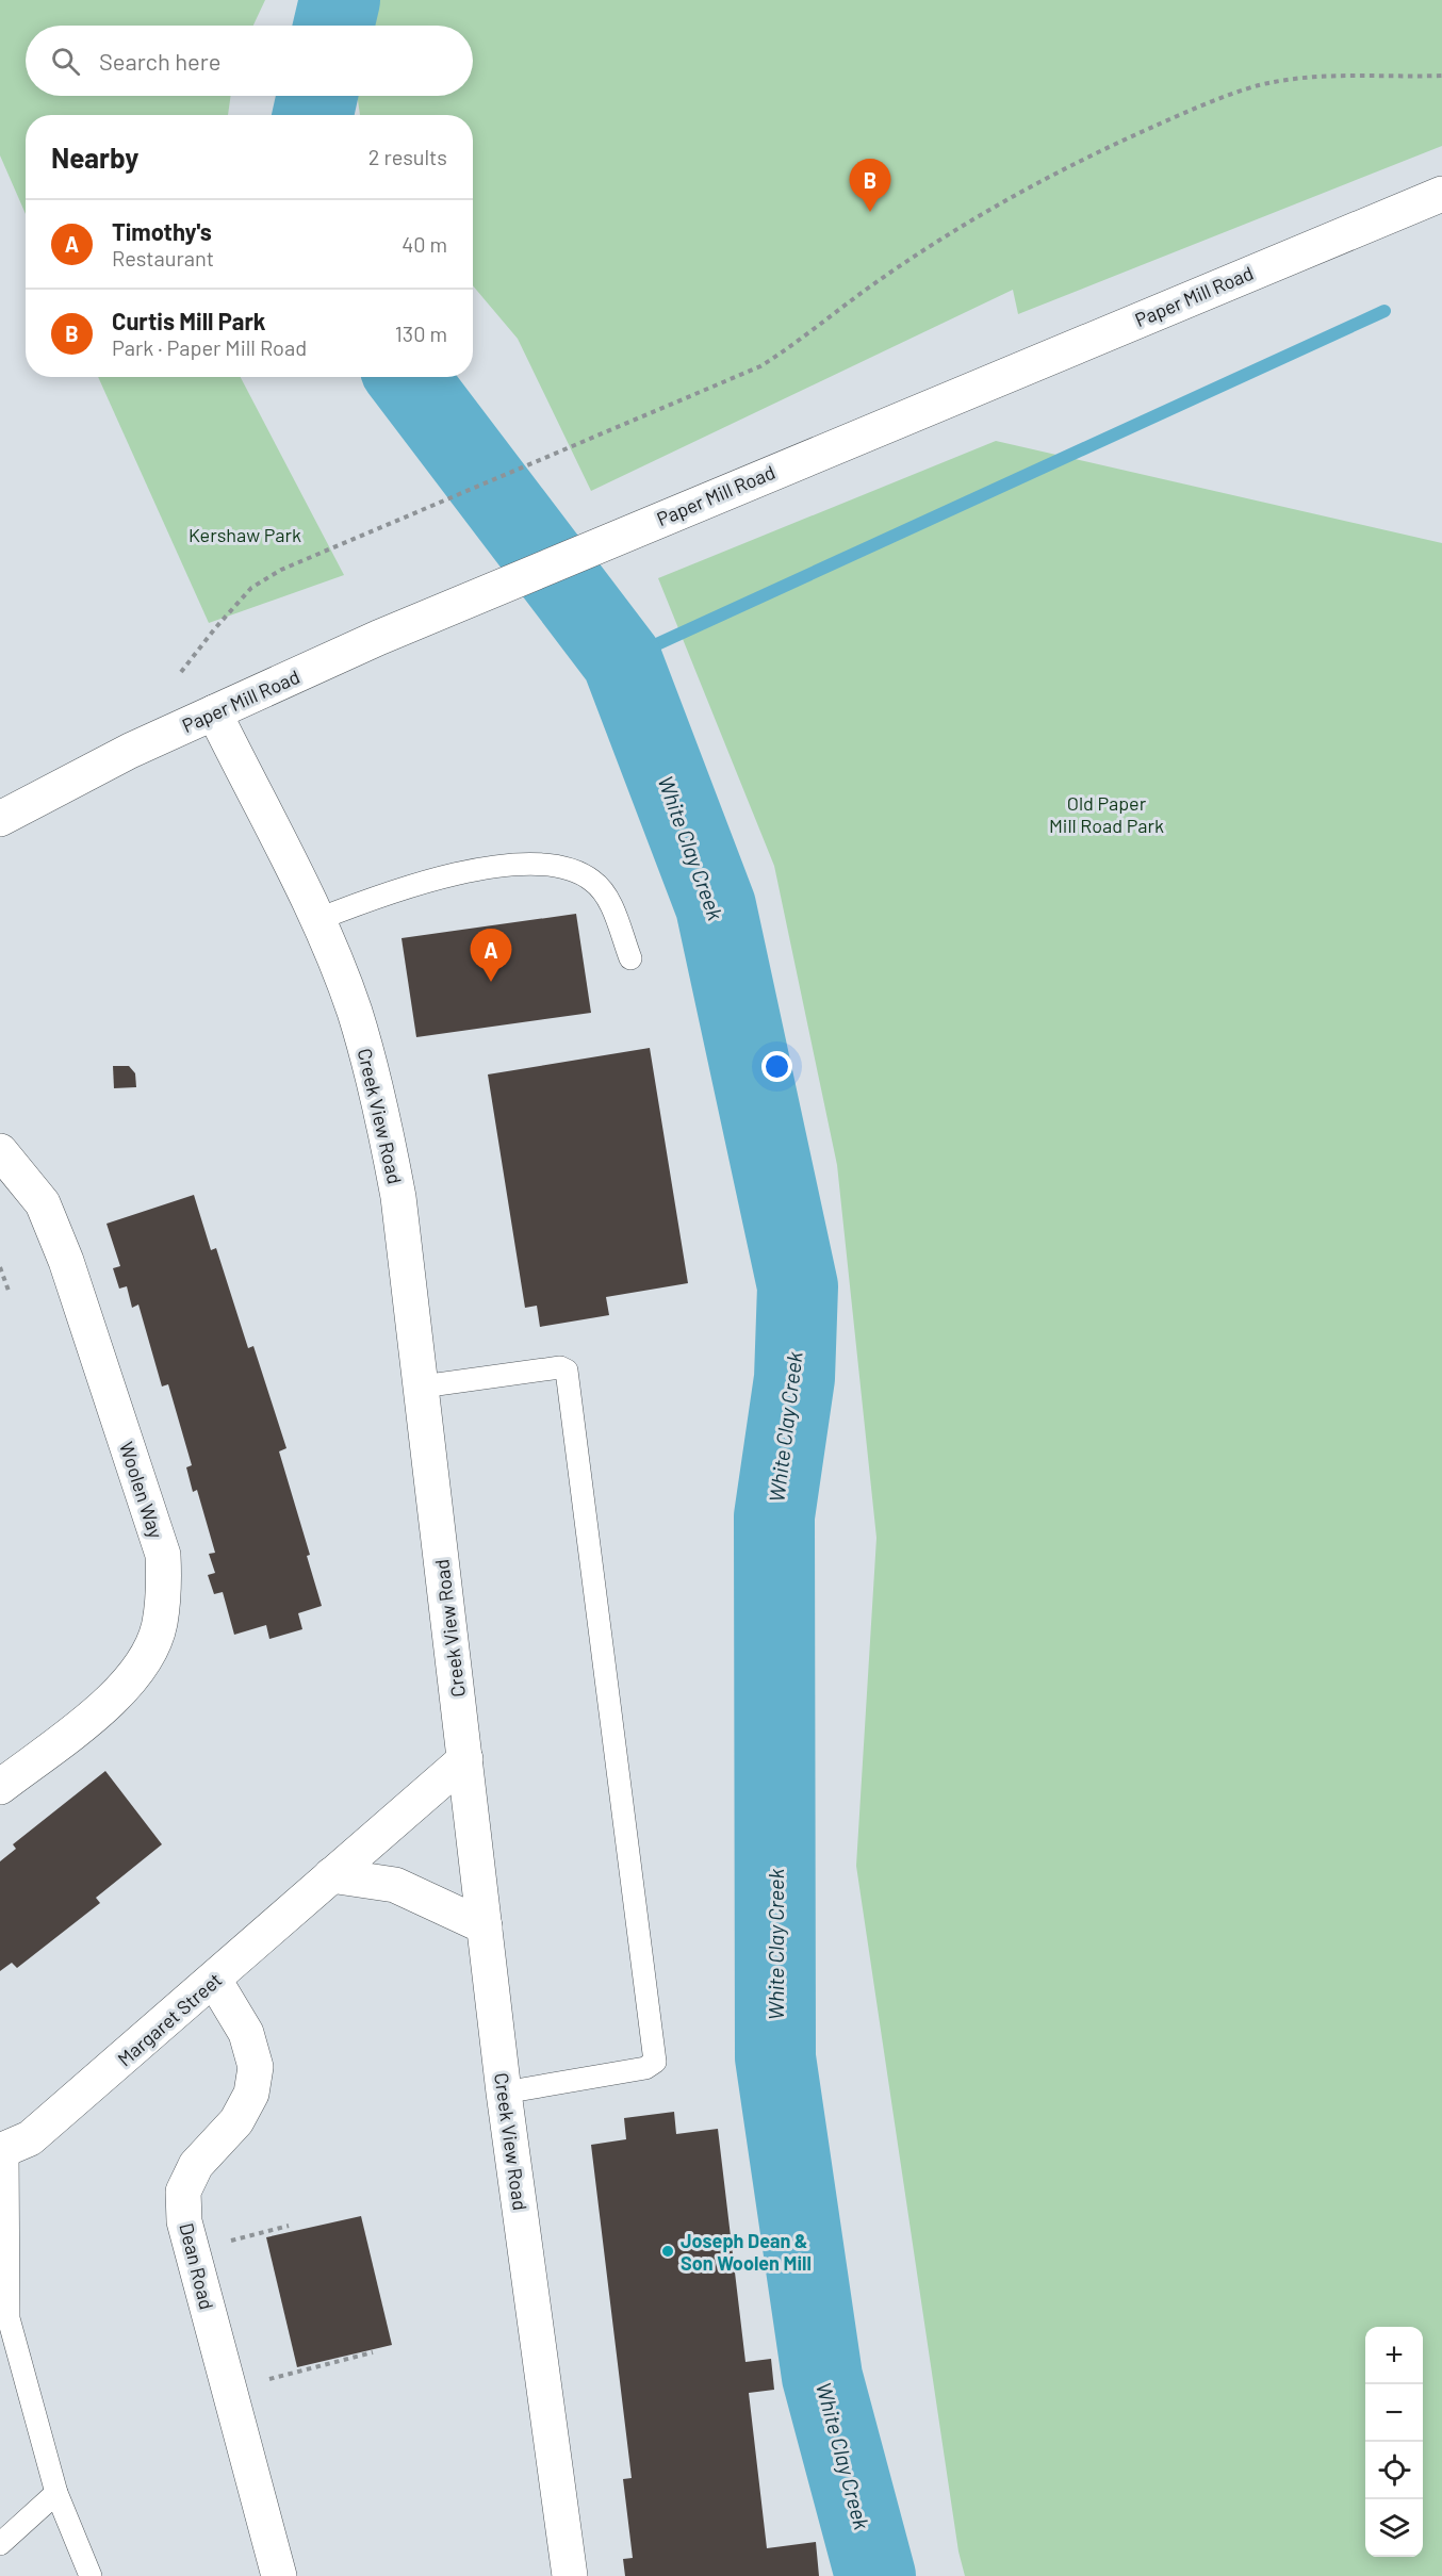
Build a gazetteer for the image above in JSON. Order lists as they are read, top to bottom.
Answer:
{
  "streets": {
    "street": [
      "Paper Mill Road",
      "Creek View Road",
      "Woolen Way",
      "Margaret Street",
      "Dean Road"
    ]
  },
  "crossings": [
    ["Paper Mill Road", "Creek View Road"],
    ["Creek View Road", "Margaret Street"],
    ["Margaret Street", "Dean Road"]
  ],
  "water": ["White Clay Creek"],
  "parks": ["Kershaw Park", "Old Paper Mill Road Park"],
  "places": ["Joseph Dean & Son Woolen Mill"],
  "page": {
    "search": "Search here",
    "heading": ["Nearby", "2 results"],
    "pins": ["B", "A"],
    "list": [
      {
        "mark": "A",
        "name": "Timothy's",
        "note": "Restaurant",
        "value": "40 m"
      },
      {
        "mark": "B",
        "name": "Curtis Mill Park",
        "note": "Park · Paper Mill Road",
        "value": "130 m"
      }
    ],
    "map_buttons": ["+", "−"]
  }
}
